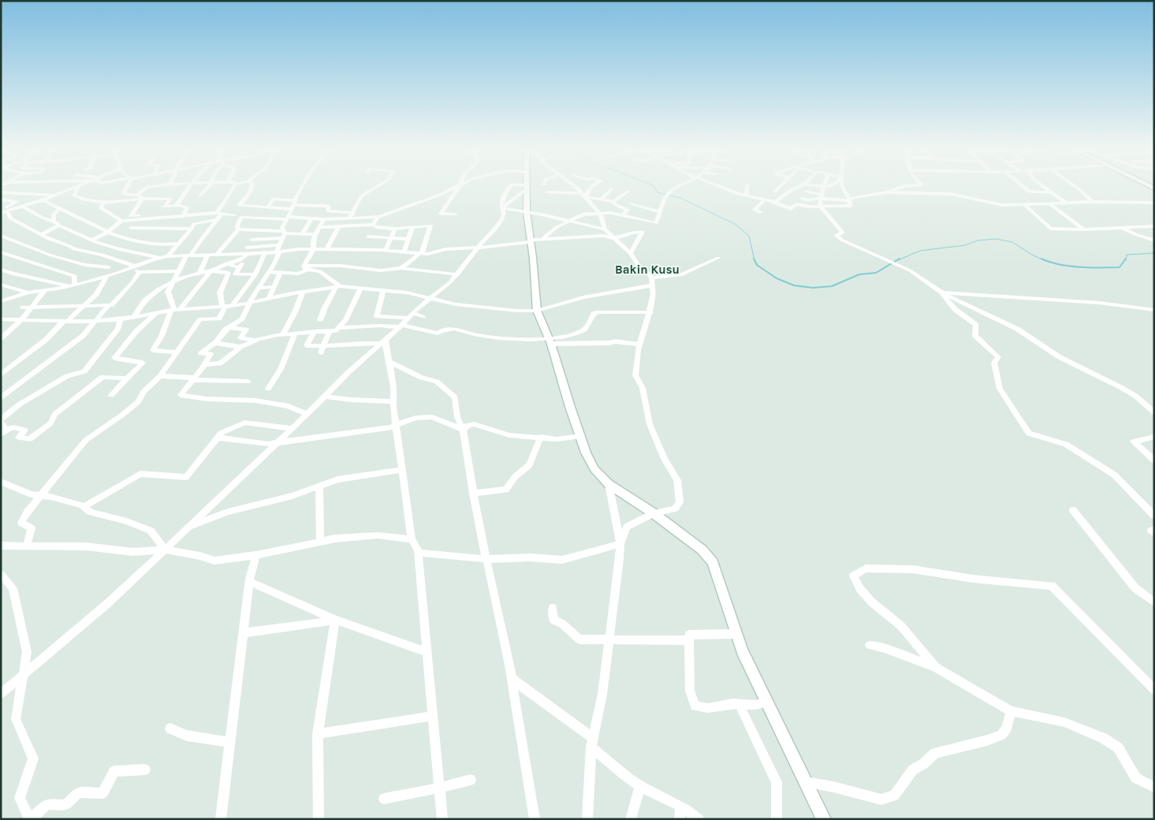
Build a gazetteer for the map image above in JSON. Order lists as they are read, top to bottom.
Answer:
{
  "districts": ["Bakin Kusu"]
}
